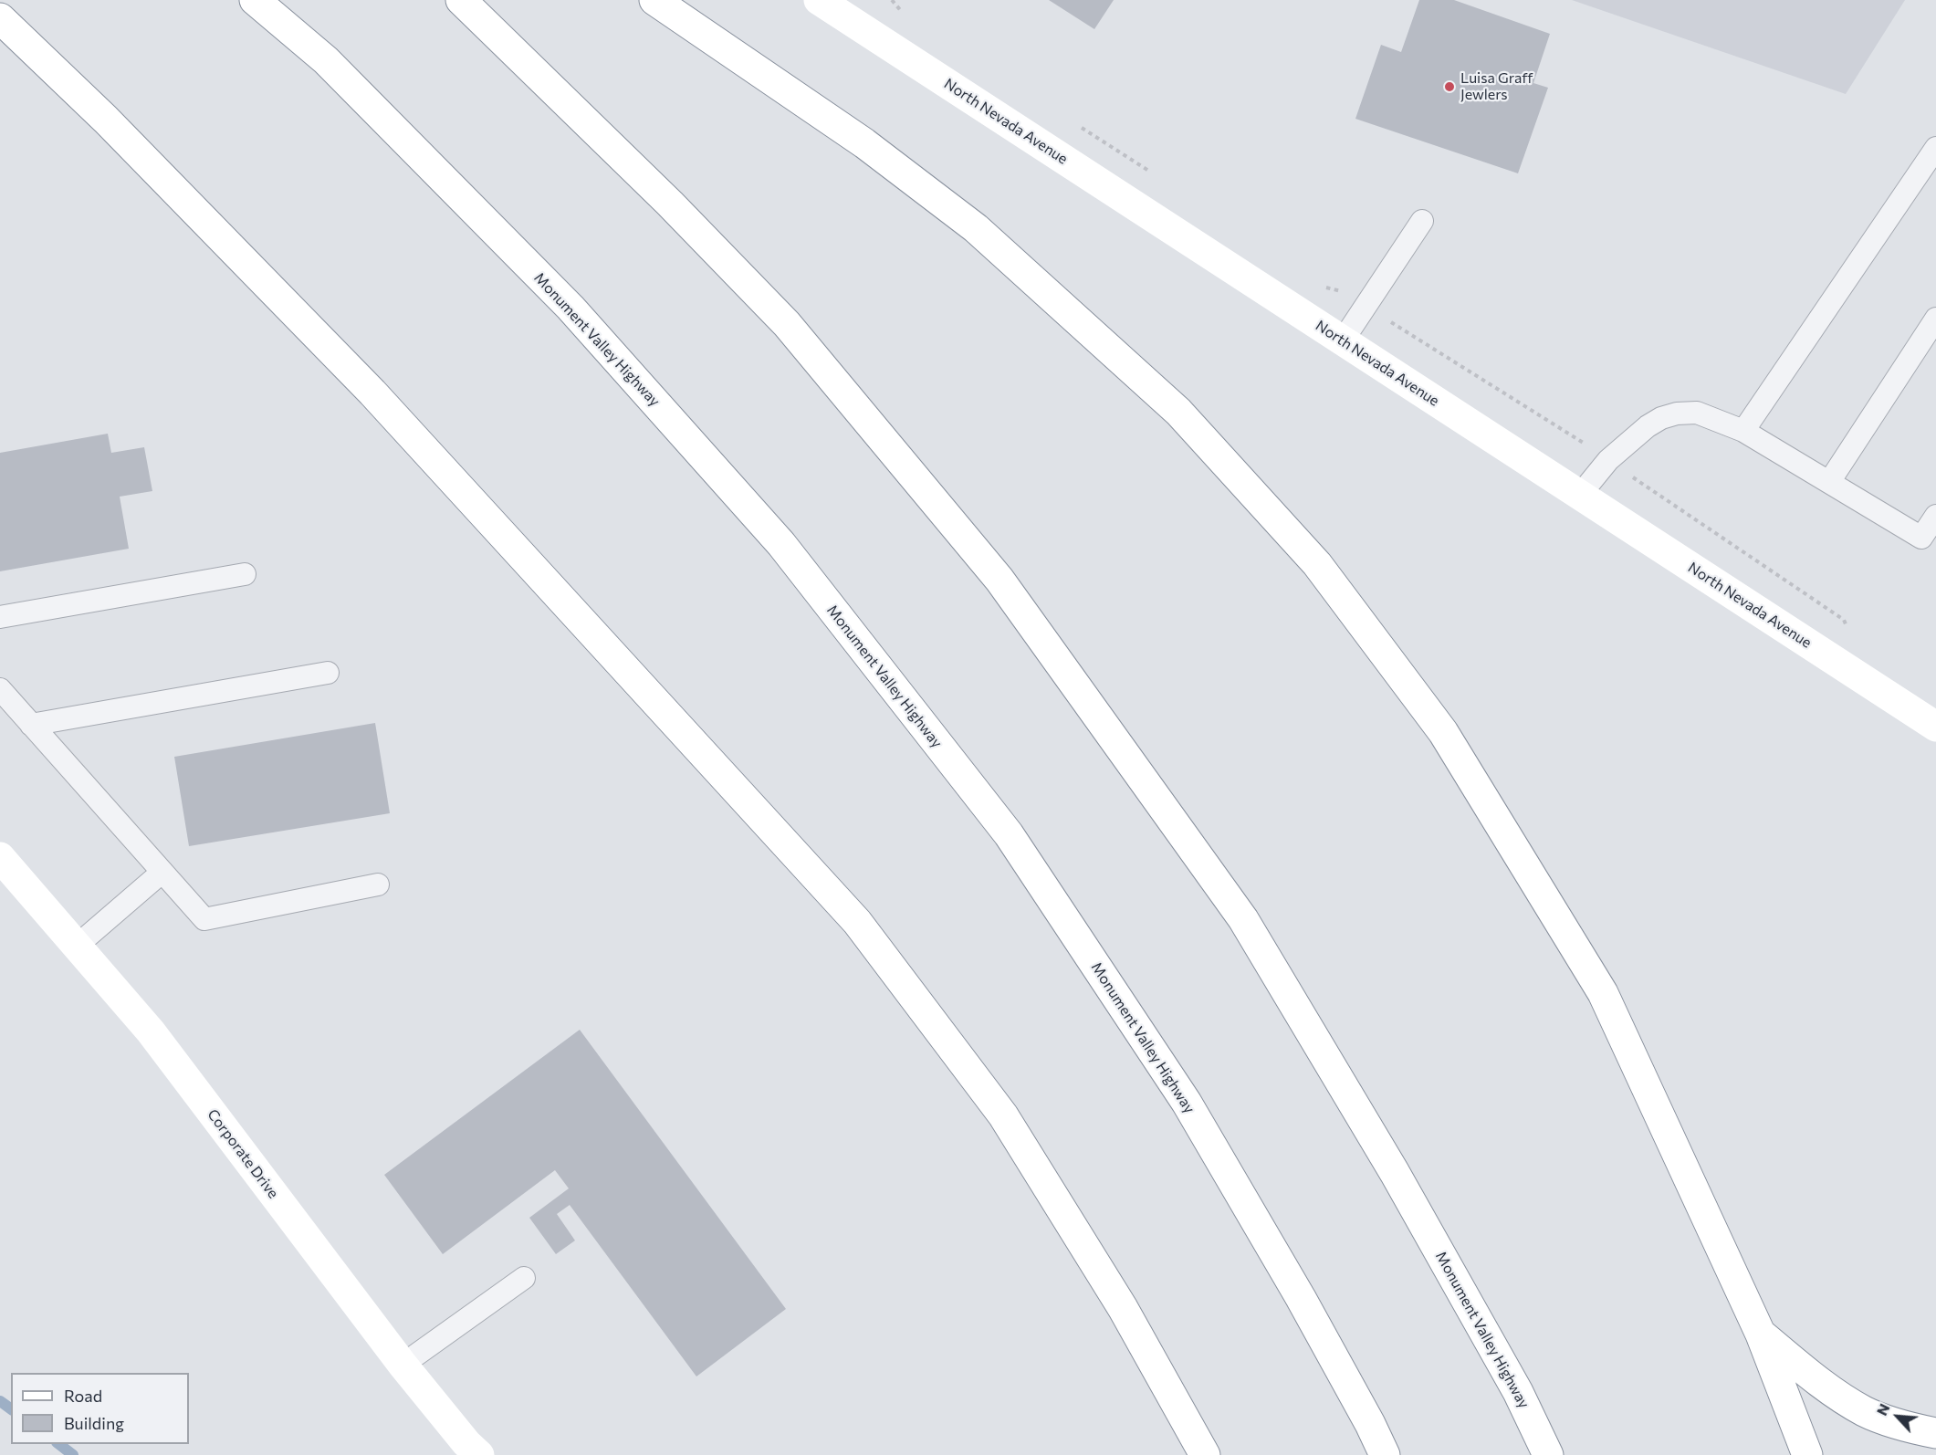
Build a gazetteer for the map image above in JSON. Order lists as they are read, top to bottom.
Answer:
{
  "streets": {
    "main road": ["North Nevada Avenue", "Monument Valley Highway", "Corporate Drive"]
  },
  "places": ["Luisa Graff Jewlers"],
  "legend": ["Road", "Building"],
  "north": "top left"
}
